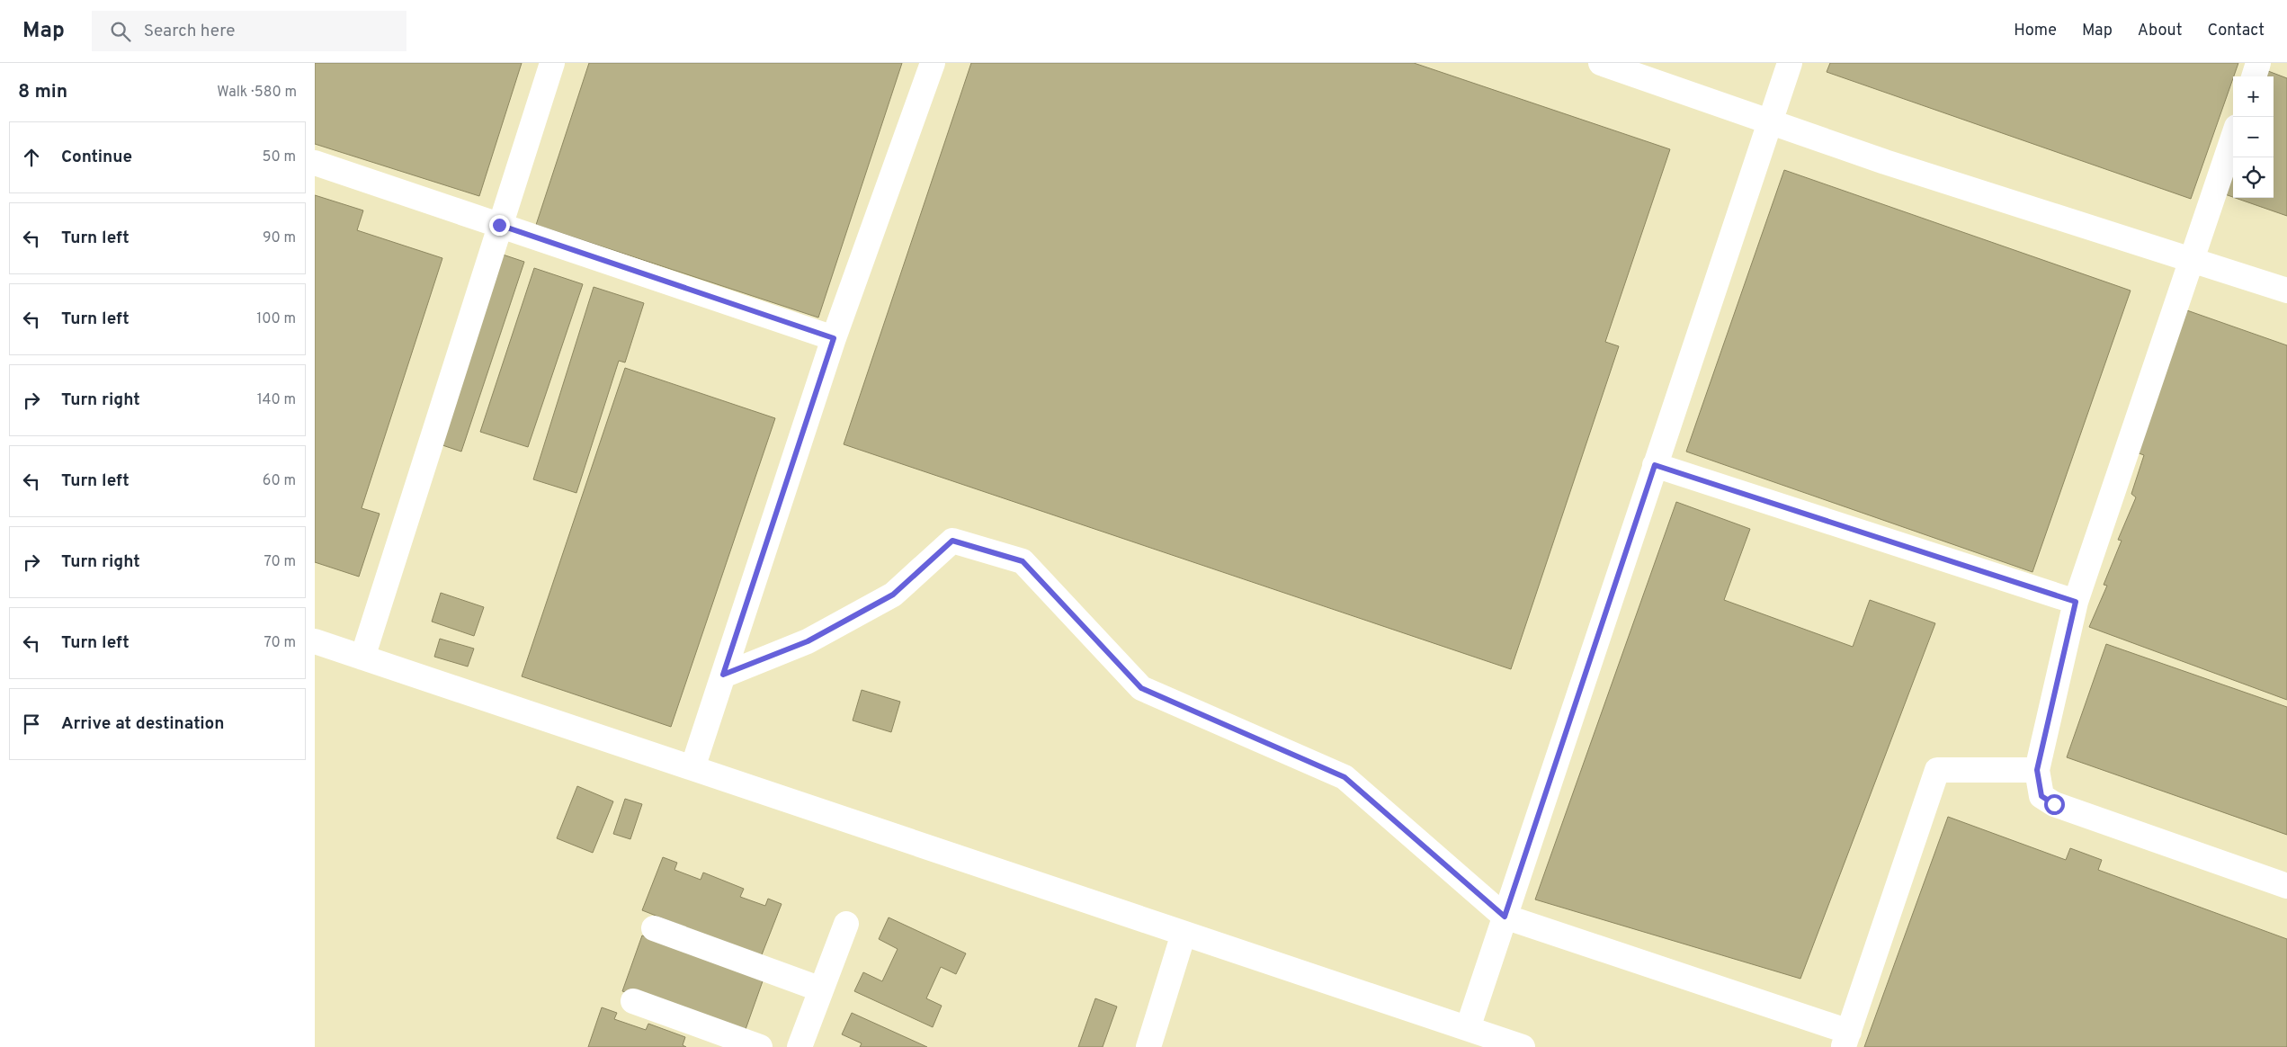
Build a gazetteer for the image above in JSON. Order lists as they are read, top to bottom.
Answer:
{
  "page": {
    "header": "Map",
    "search": "Search here",
    "nav": [
      "Home",
      "Map",
      "About",
      "Contact"
    ],
    "heading": ["8 min", "Walk · 580 m"],
    "map_buttons": ["+", "−"],
    "list": [
      ["Continue", "50 m"],
      ["Turn left", "90 m"],
      ["Turn left", "100 m"],
      ["Turn right", "140 m"],
      ["Turn left", "60 m"],
      ["Turn right", "70 m"],
      ["Turn left", "70 m"],
      "Arrive at destination"
    ]
  }
}
